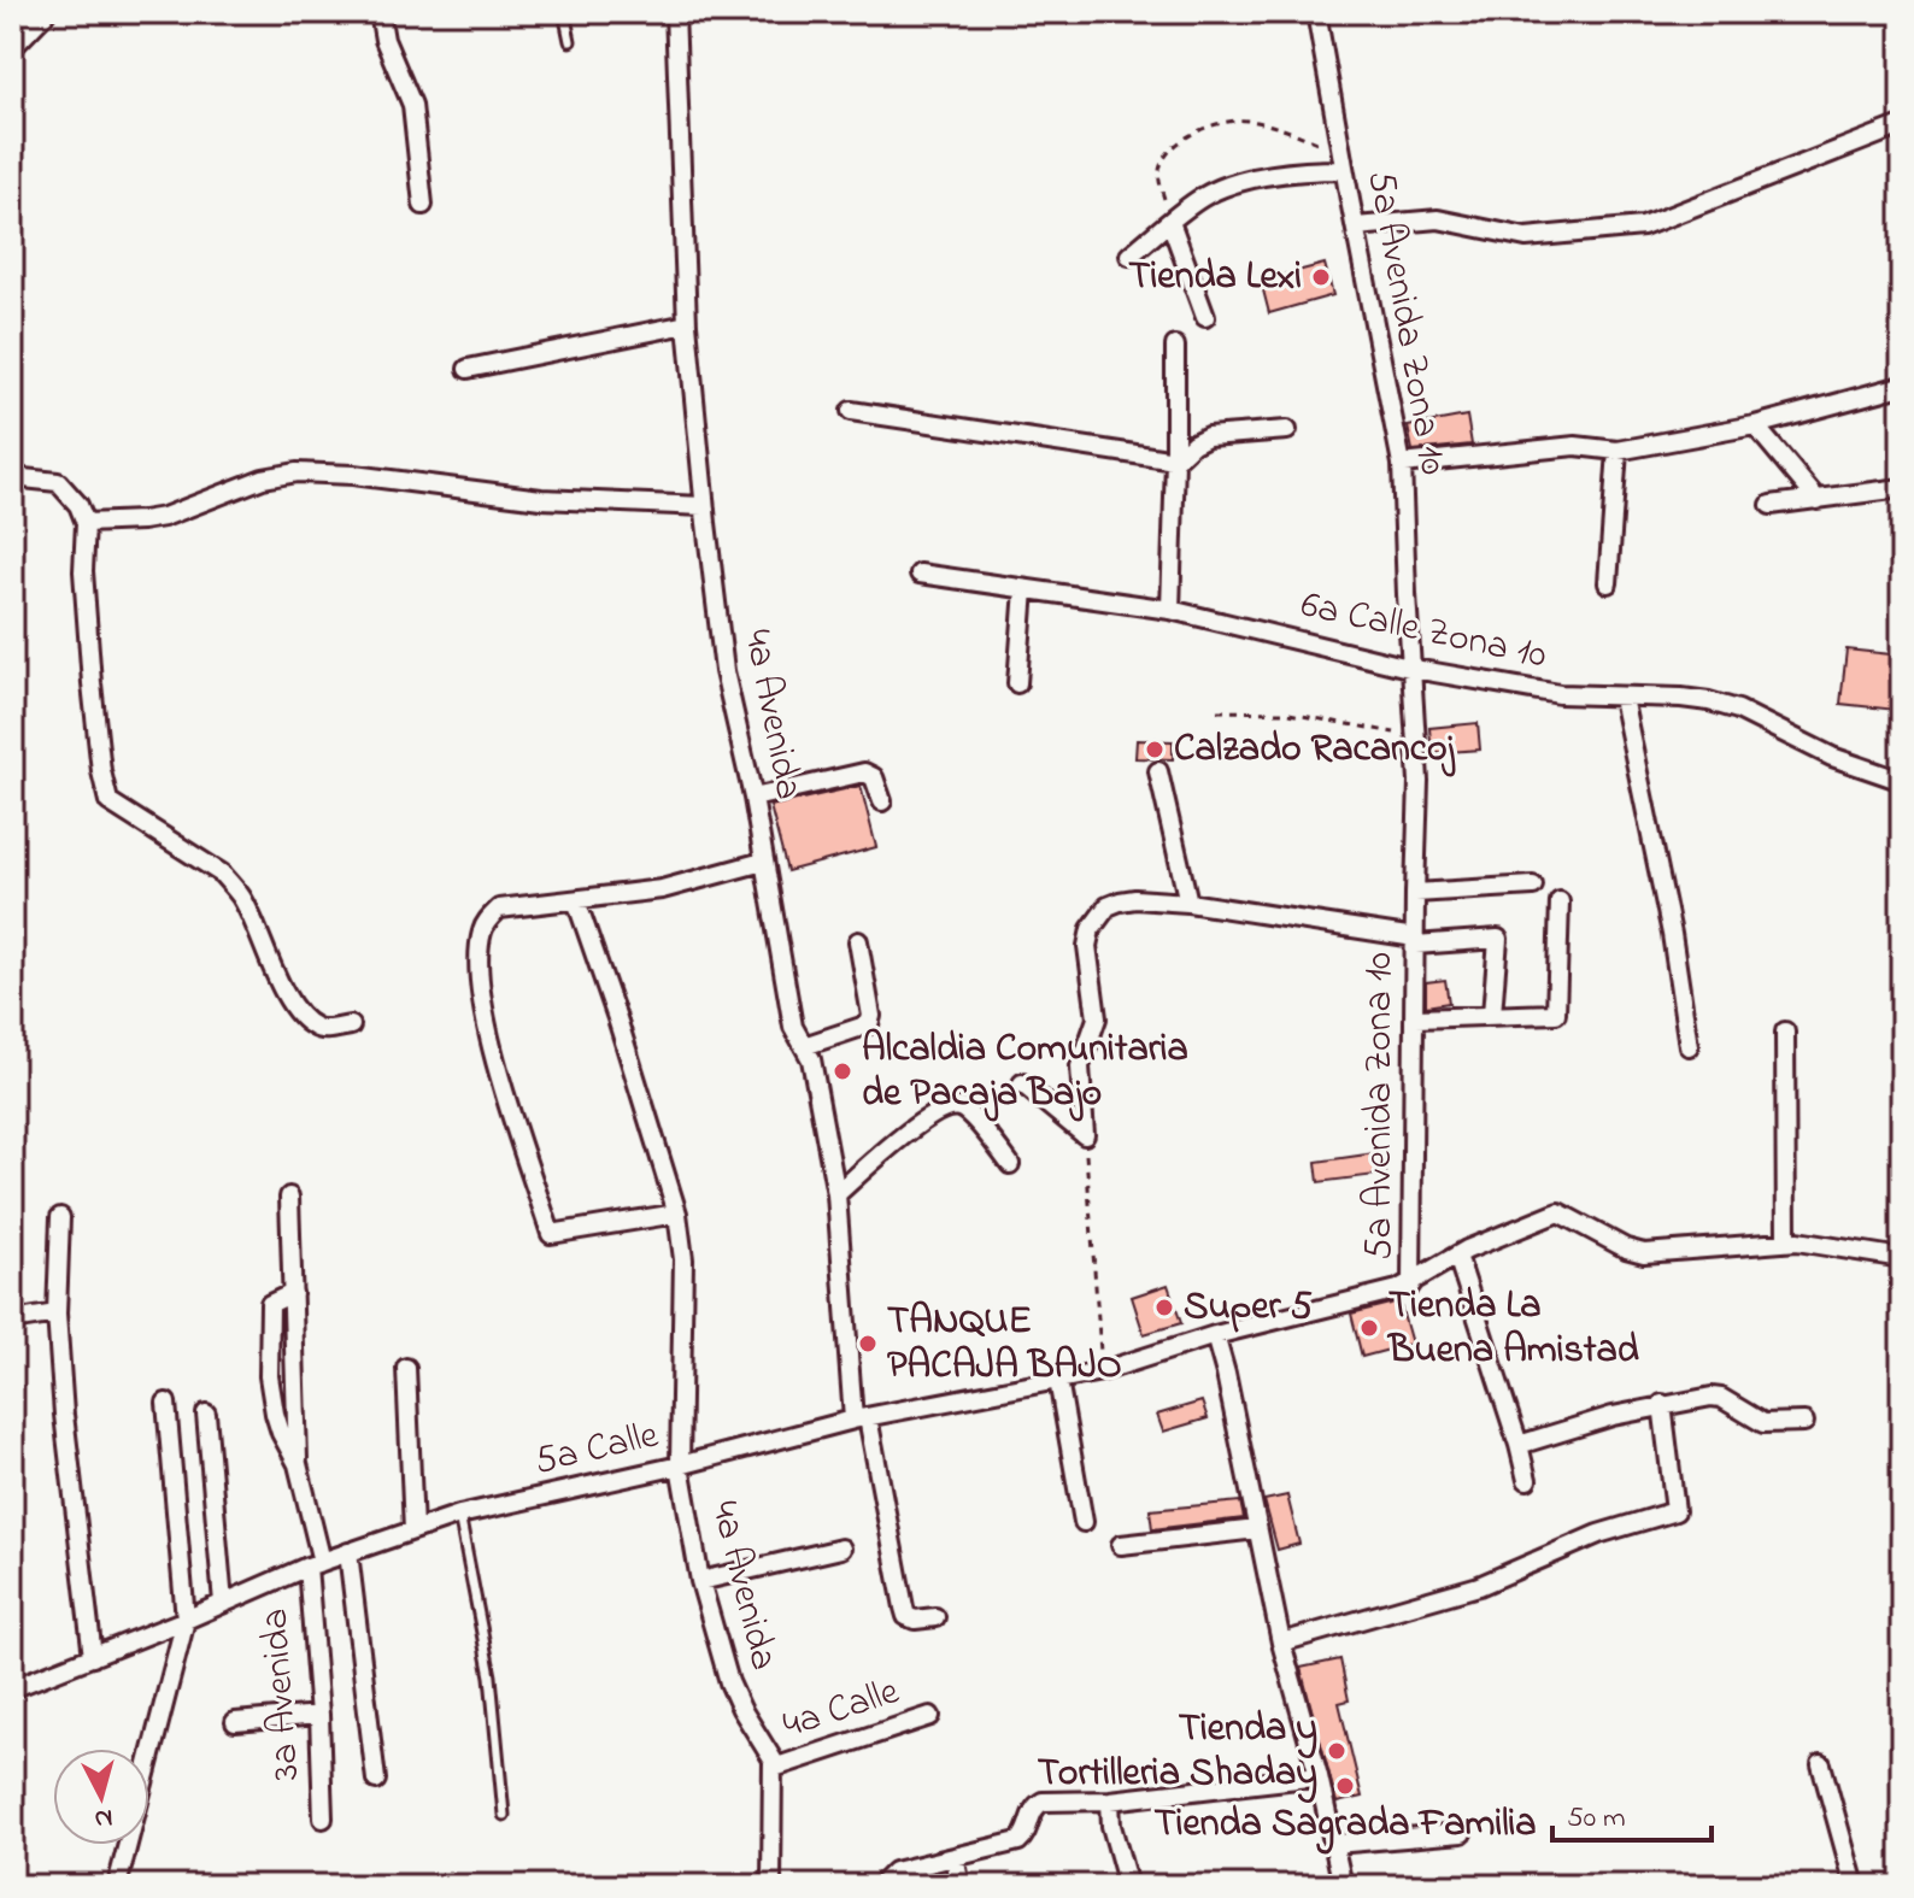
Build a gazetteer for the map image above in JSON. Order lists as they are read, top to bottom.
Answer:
{
  "streets": {
    "street": [
      "5a Avenida Zona 10",
      "6a Calle Zona 10",
      "4a Avenida",
      "5a Calle",
      "3a Avenida",
      "4a Calle"
    ]
  },
  "crossings": [
    ["5a Avenida Zona 10", "6a Calle Zona 10"],
    ["5a Avenida Zona 10", "5a Calle"],
    ["4a Avenida", "5a Calle"],
    ["4a Avenida", "4a Calle"],
    ["5a Calle", "3a Avenida"]
  ],
  "places": [
    "Tienda Lexi",
    "Calzado Racancoj",
    "Alcaldia Comunitaria de Pacaja Bajo",
    "Super 5",
    "Tienda La Buena Amistad",
    "TANQUE PACAJA BAJO",
    "Tienda y Tortilleria Shaday",
    "Tienda Sagrada Familia"
  ],
  "scale_bar": "50 m",
  "north": "bottom"
}
